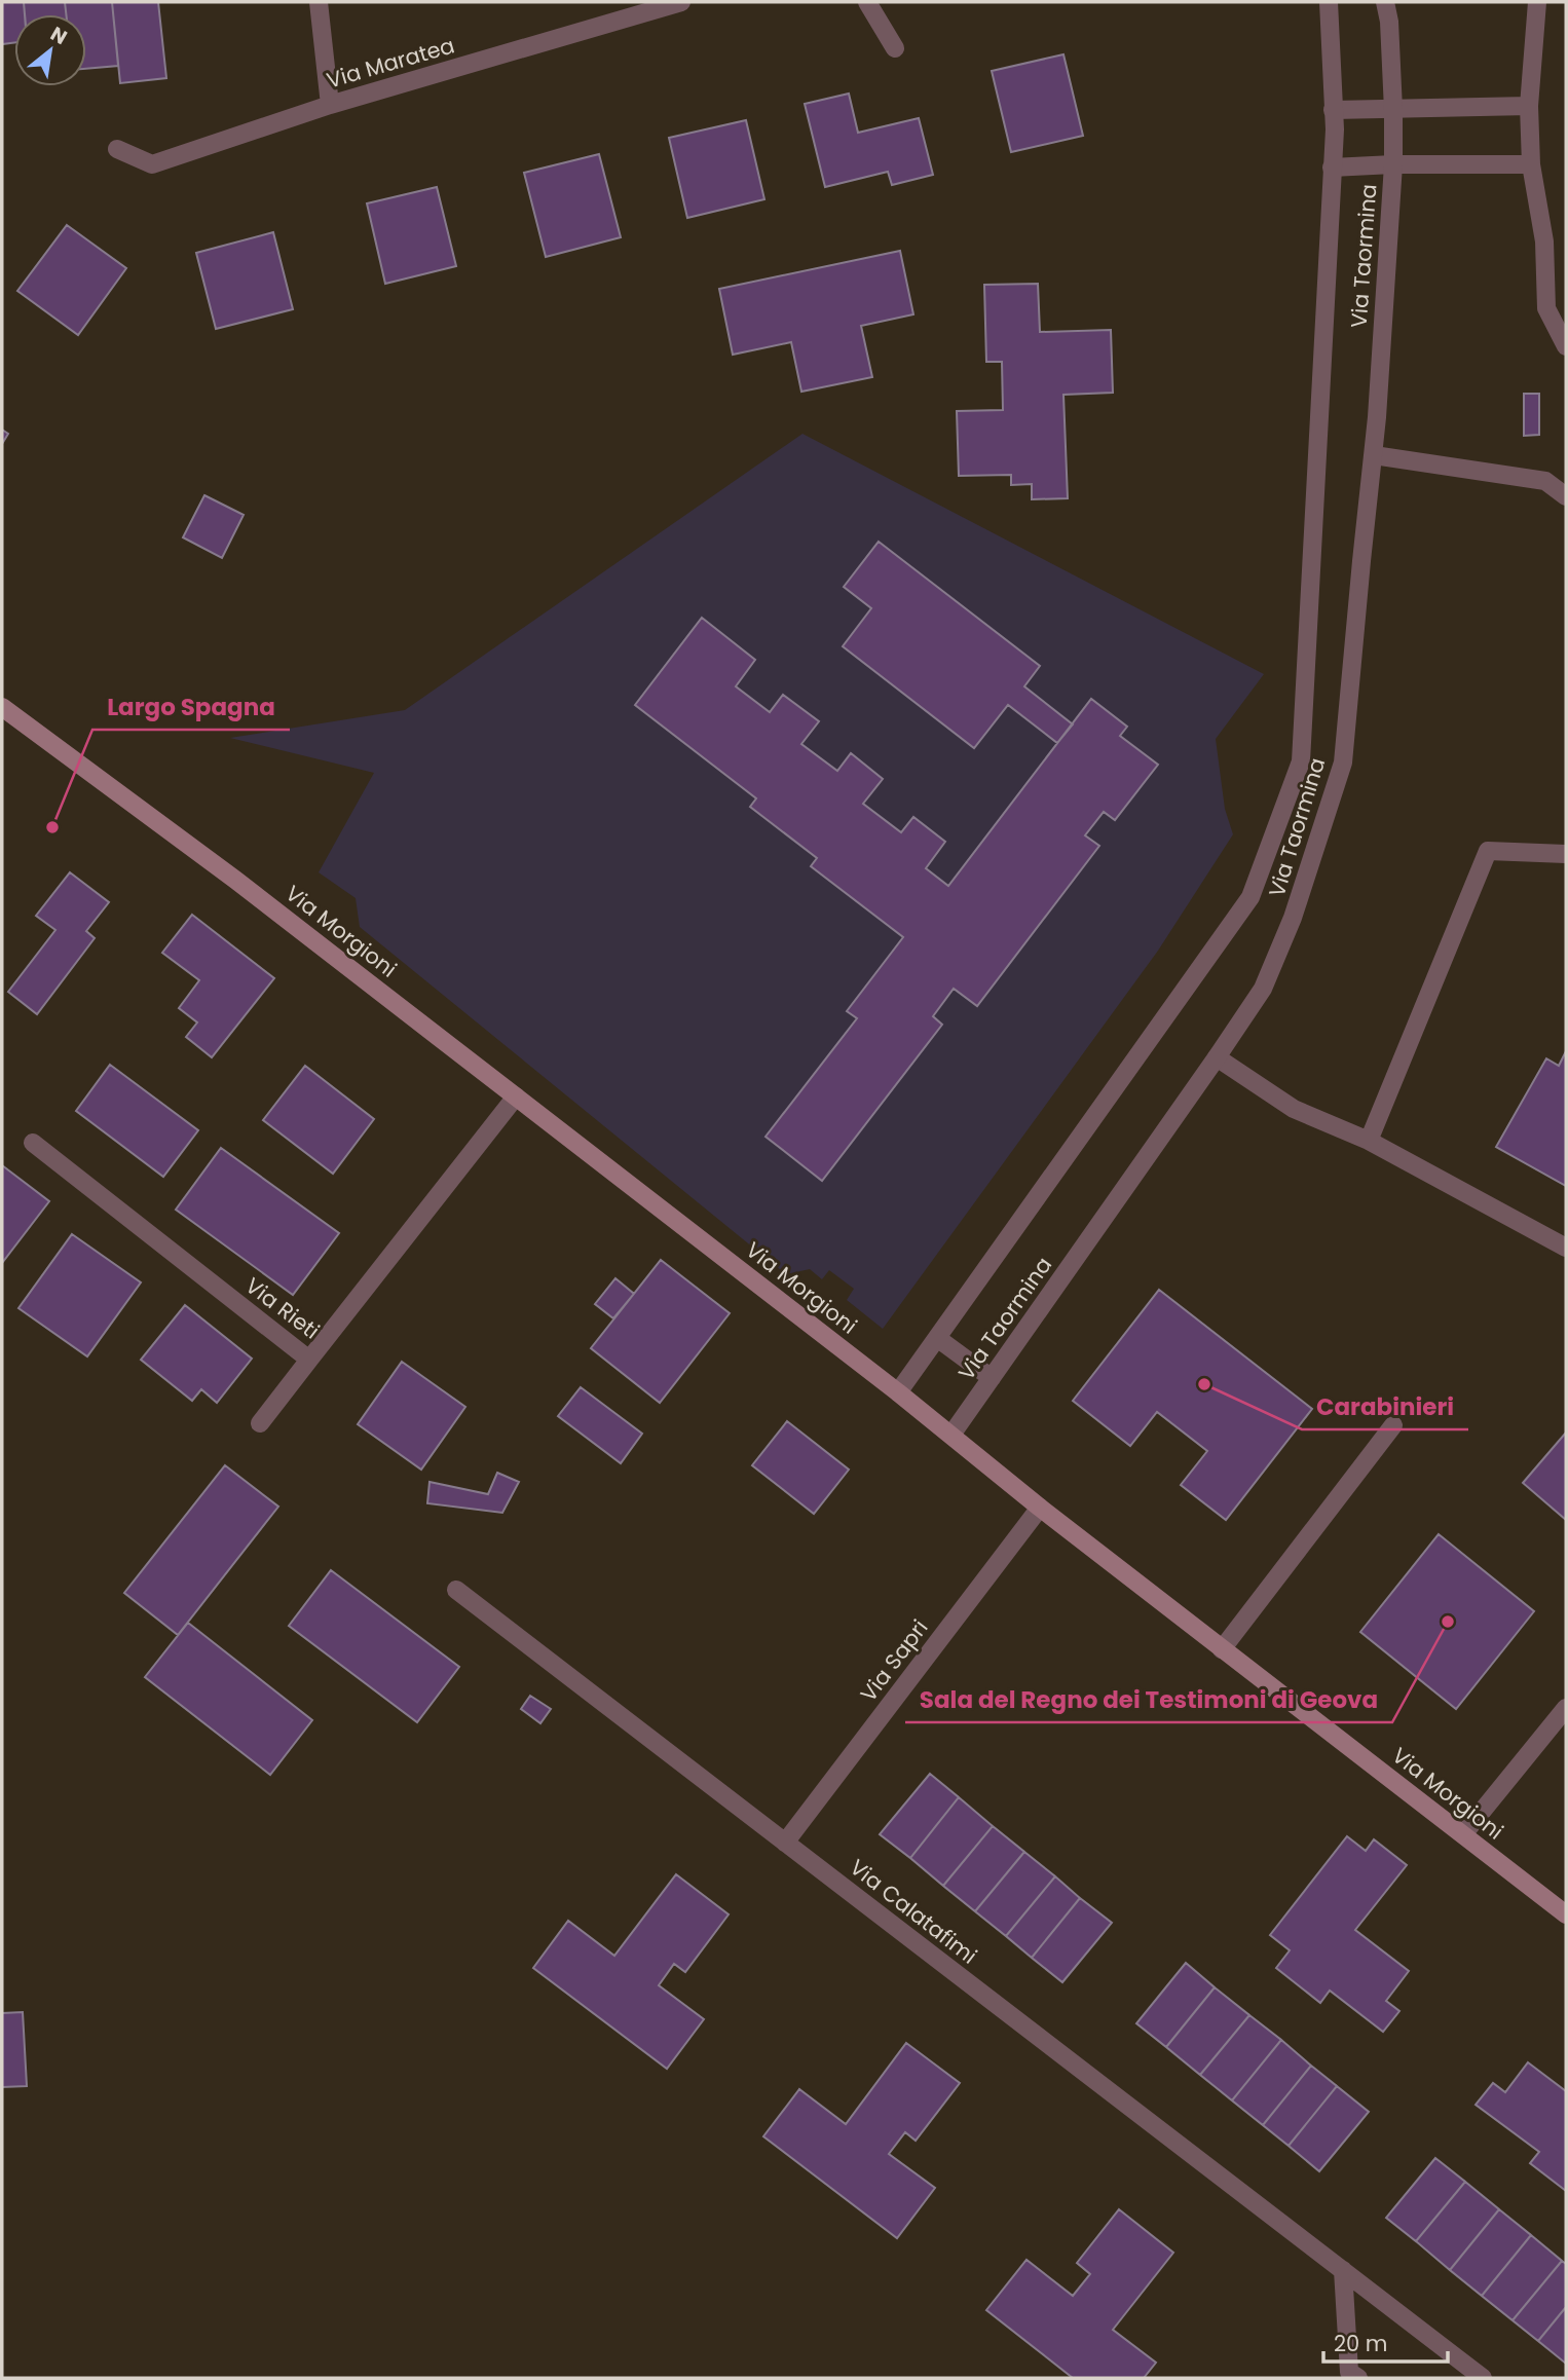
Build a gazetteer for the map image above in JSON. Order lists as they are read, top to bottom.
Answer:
{
  "streets": {
    "street": [
      "Via Maratea",
      "Via Taormina",
      "Via Morgioni",
      "Via Rieti",
      "Via Sapri",
      "Via Calatafimi"
    ]
  },
  "crossings": [
    ["Via Taormina", "Via Morgioni"],
    ["Via Morgioni", "Via Rieti"],
    ["Via Morgioni", "Via Sapri"],
    ["Via Sapri", "Via Calatafimi"]
  ],
  "places": ["Largo Spagna", "Carabinieri", "Sala del Regno dei Testimoni di Geova"],
  "scale_bar": "20 m",
  "north": "top right"
}
